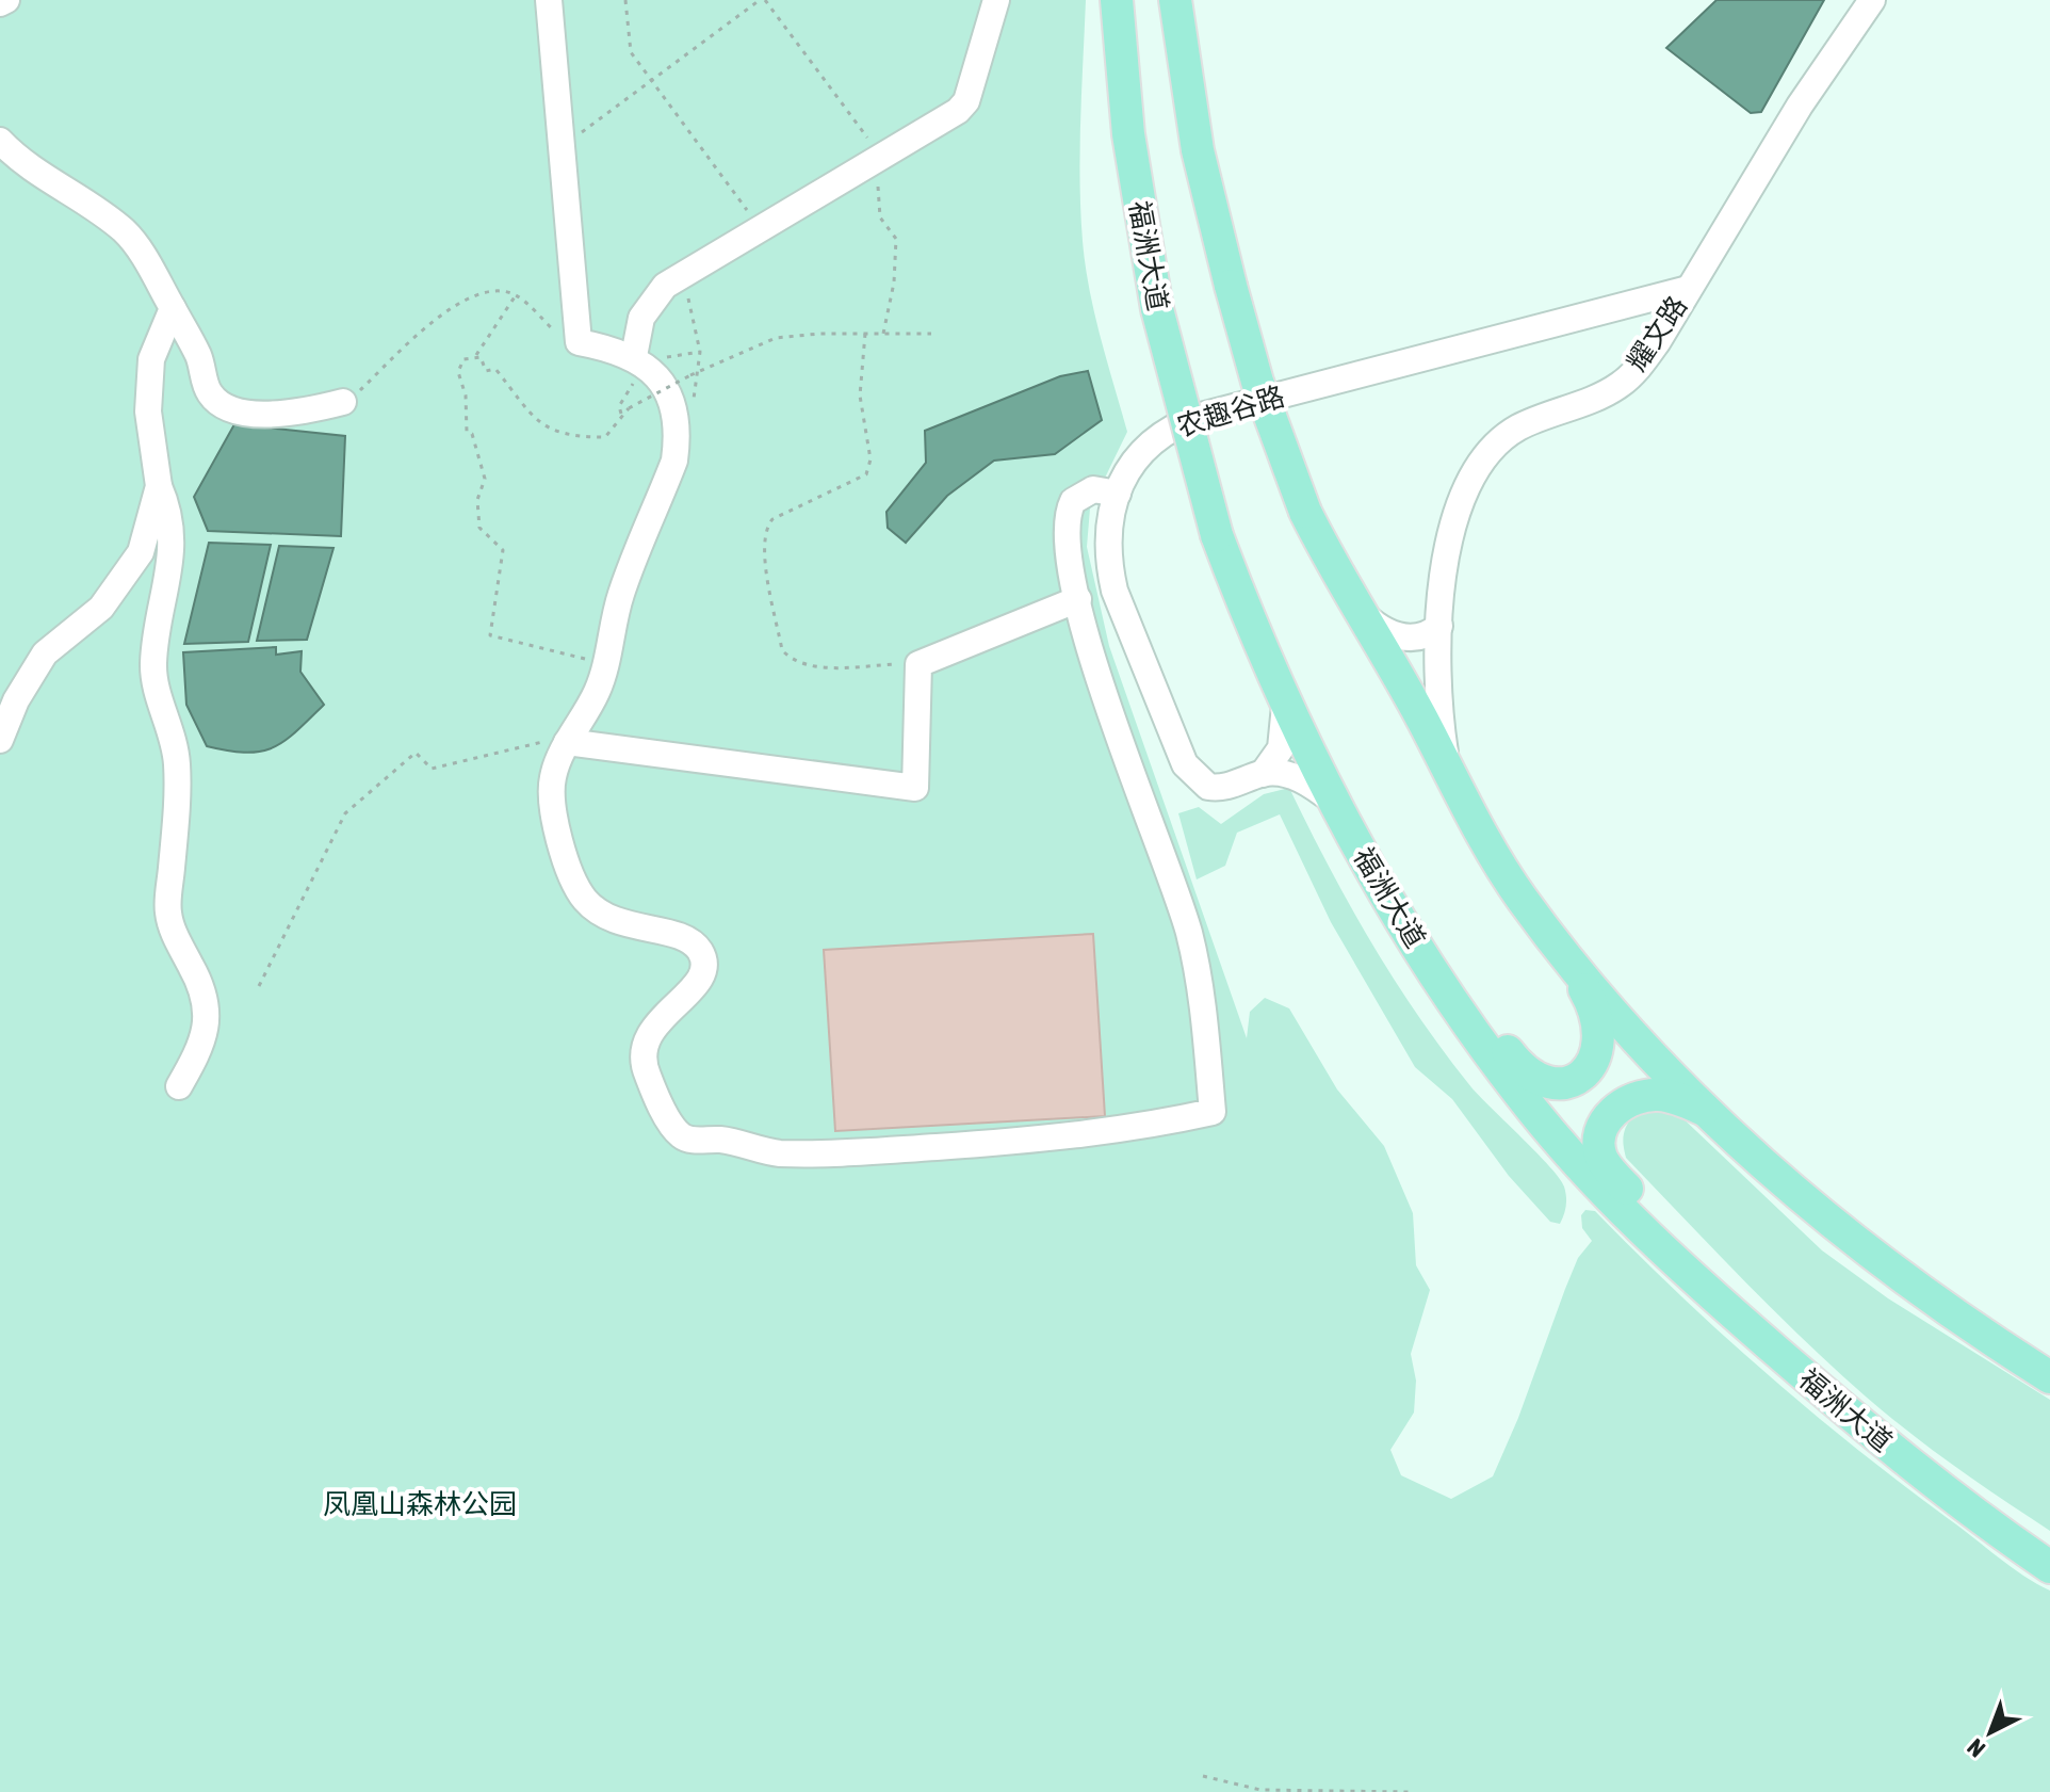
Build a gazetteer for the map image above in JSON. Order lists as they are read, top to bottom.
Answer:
{
  "streets": {
    "main road": ["福洲大道"],
    "street": ["耀文路", "农趣谷路"]
  },
  "crossings": [
    ["耀文路", "农趣谷路"]
  ],
  "parks": ["凤凰山森林公园"],
  "north": "bottom left"
}
